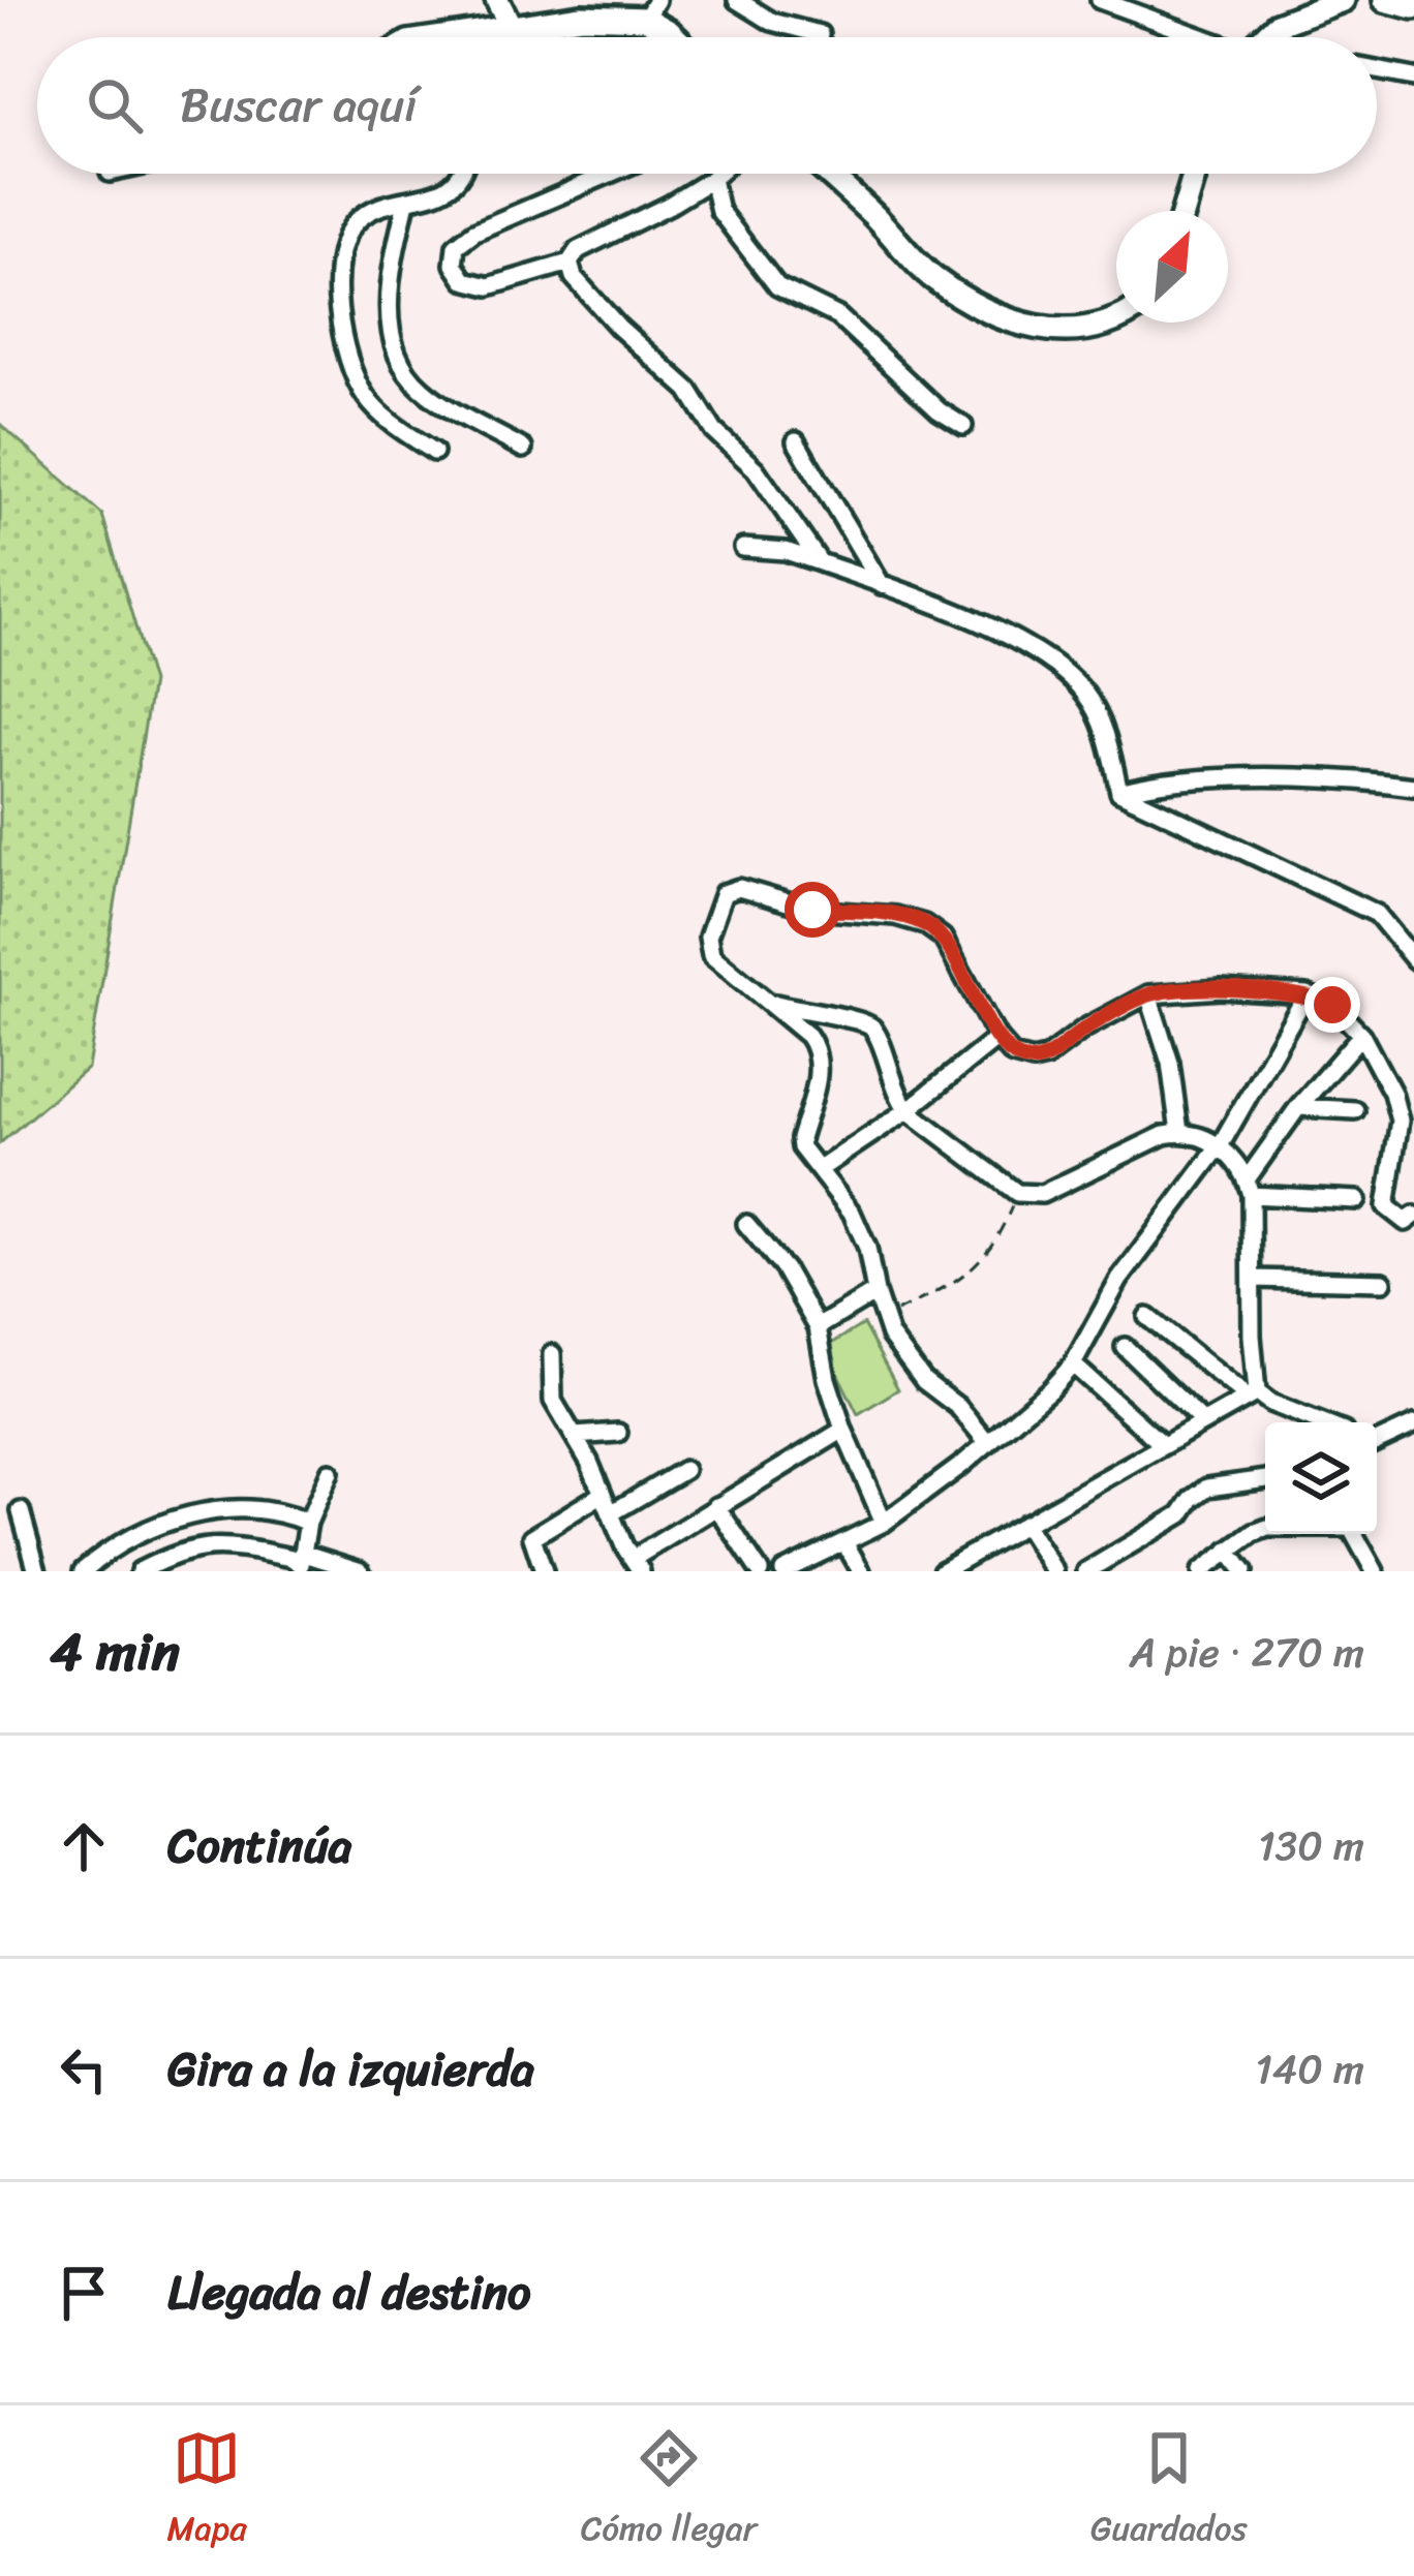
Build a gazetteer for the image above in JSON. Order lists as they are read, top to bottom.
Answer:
{
  "north": "top right",
  "page": {
    "search": "Buscar aquí",
    "heading": ["4 min", "A pie · 270 m"],
    "list": [
      ["Continúa", "130 m"],
      ["Gira a la izquierda", "140 m"],
      "Llegada al destino"
    ],
    "nav": ["Mapa", "Cómo llegar", "Guardados"]
  }
}
